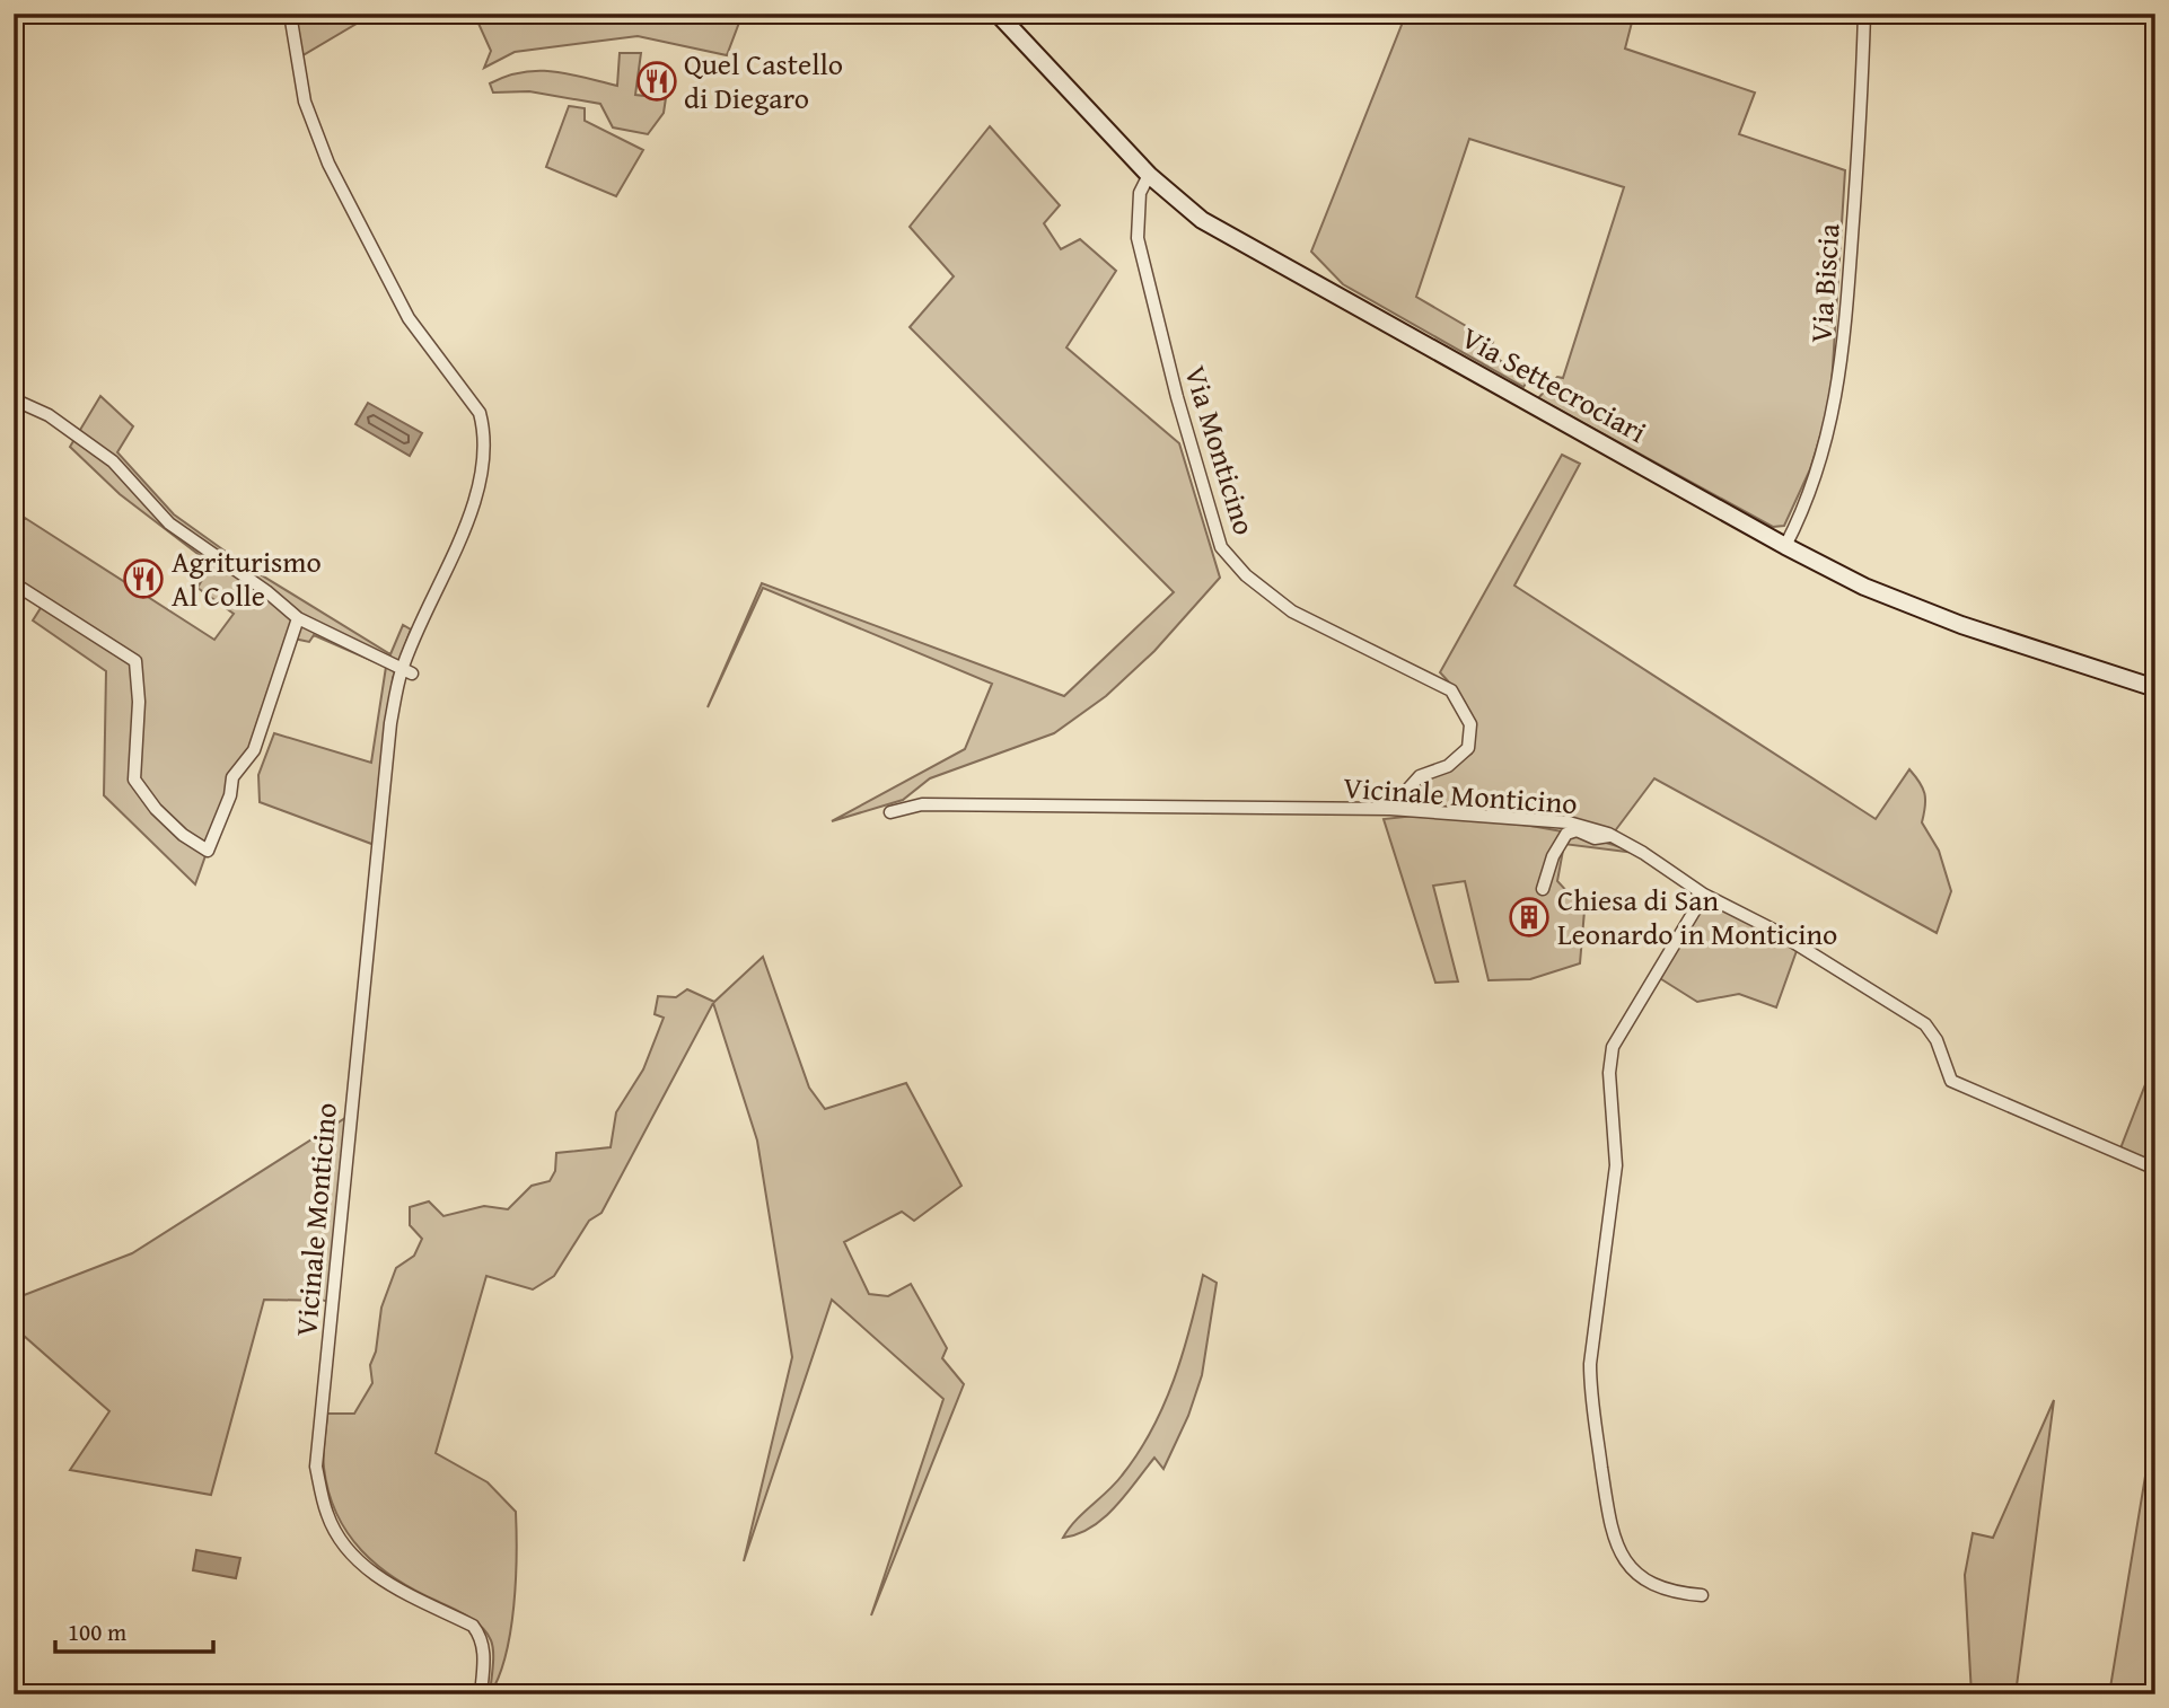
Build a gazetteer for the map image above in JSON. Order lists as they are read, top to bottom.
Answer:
{
  "streets": {
    "main road": ["Via Settecrociari"],
    "street": ["Via Biscia", "Via Monticino", "Vicinale Monticino"]
  },
  "crossings": [
    ["Via Biscia", "Via Settecrociari"],
    ["Via Settecrociari", "Via Monticino"],
    ["Via Monticino", "Vicinale Monticino"]
  ],
  "places": {
    "restaurant": ["Quel Castello di Diegaro", "Agriturismo Al Colle"],
    "building": ["Chiesa di San Leonardo in Monticino"]
  },
  "scale_bar": "100 m"
}
